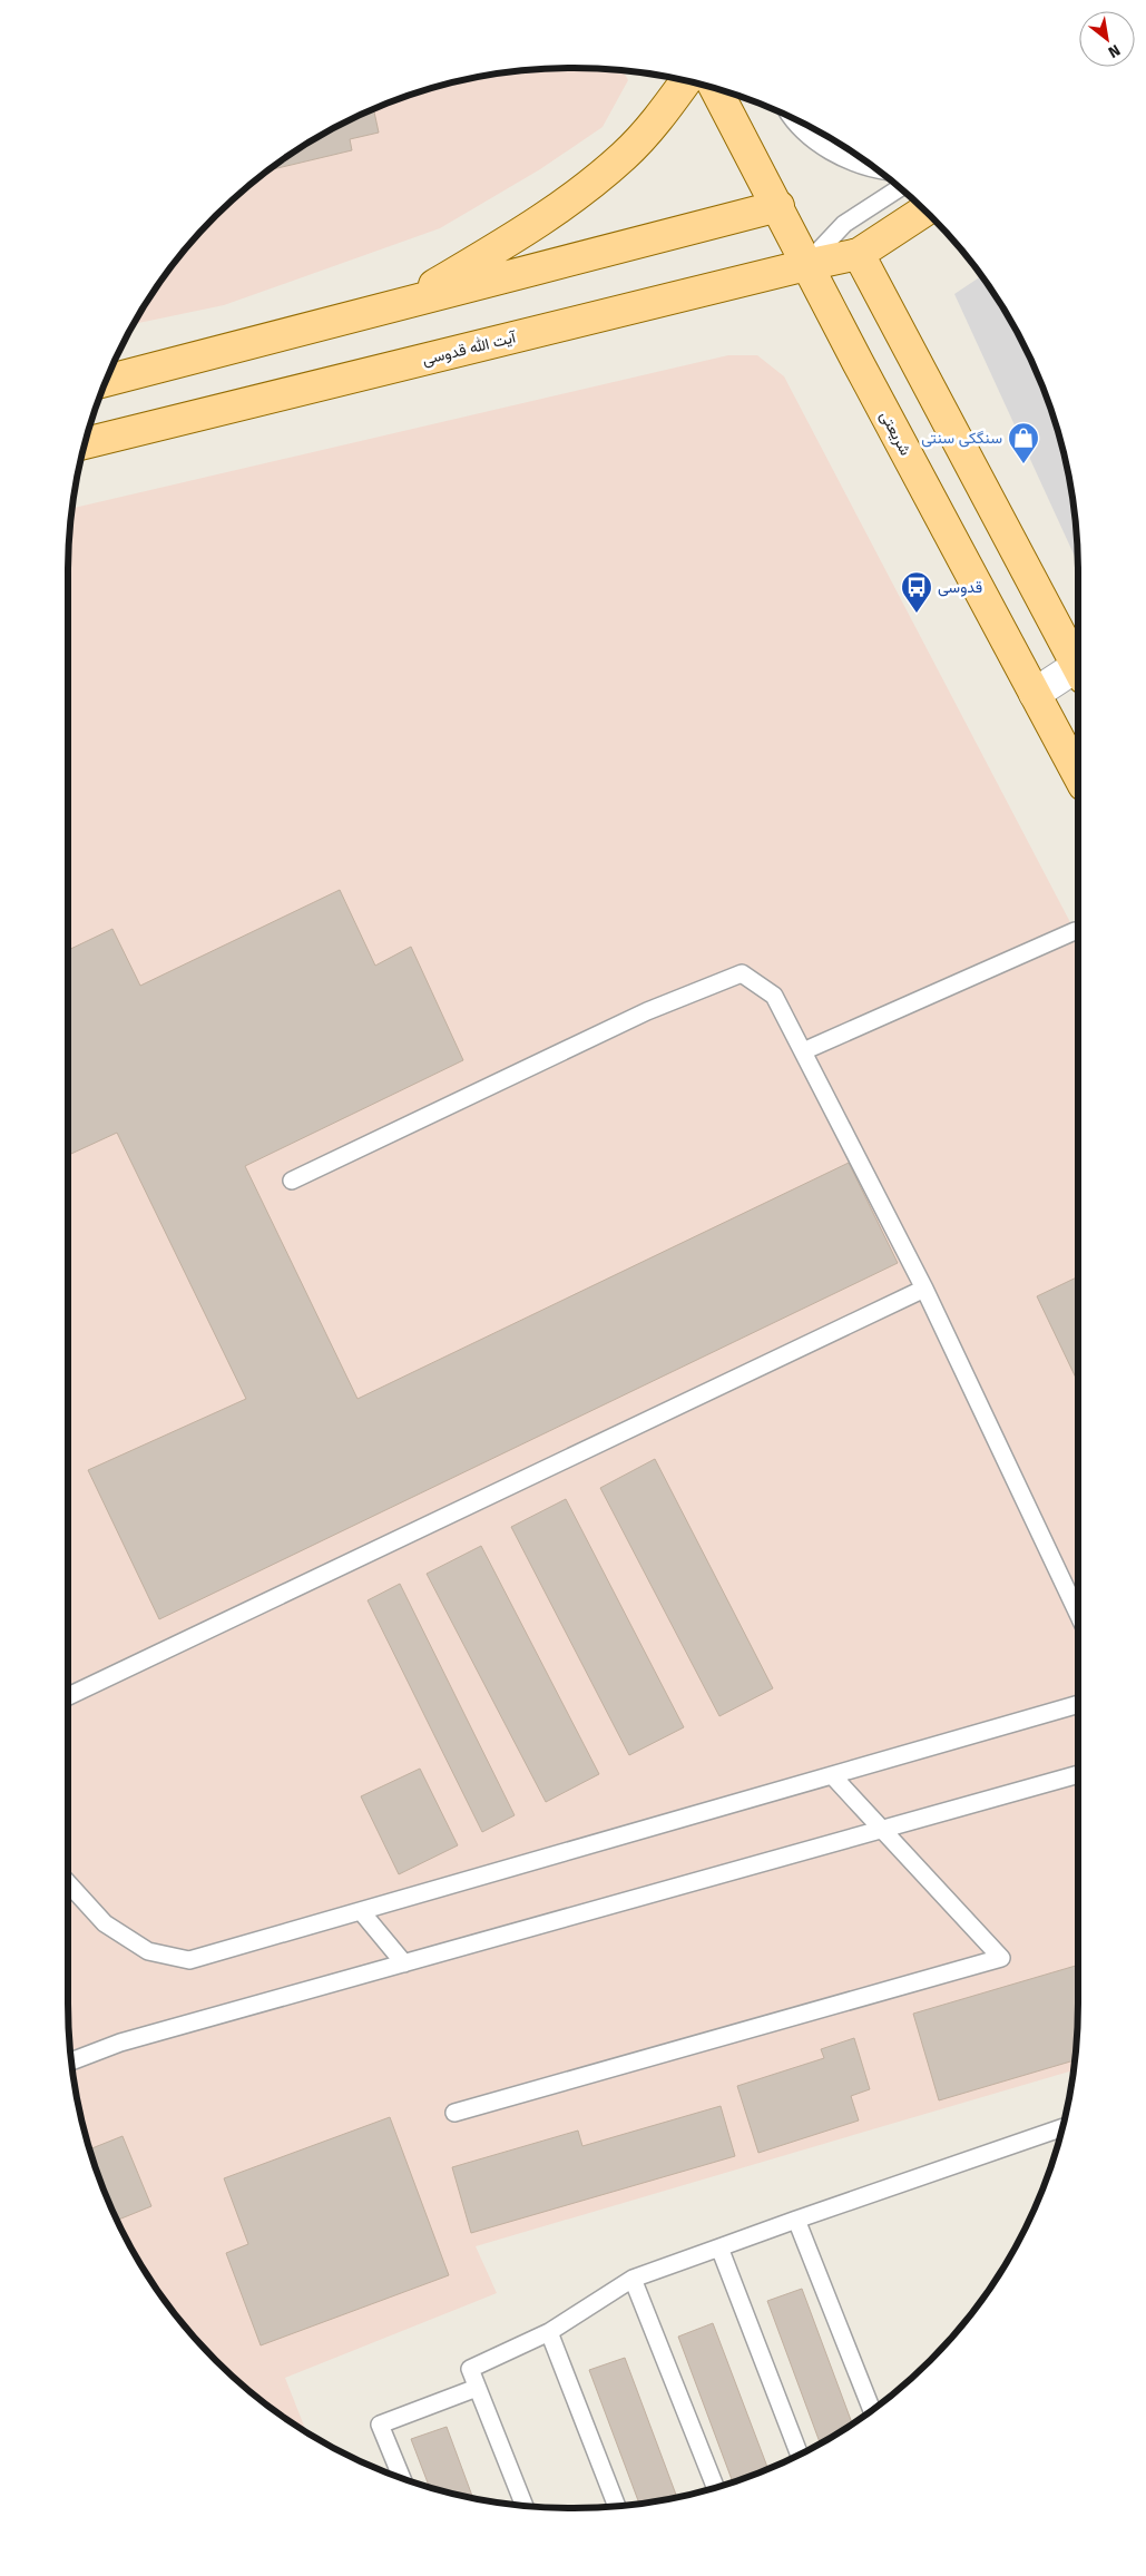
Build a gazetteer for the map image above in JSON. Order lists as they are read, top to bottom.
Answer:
{
  "streets": {
    "main road": ["آیت الله قدوسی", "شریعتی"]
  },
  "crossings": [
    ["آیت الله قدوسی", "شریعتی"]
  ],
  "places": {
    "shop": ["سنگکی سنتی"],
    "bus stop": ["قدوسی"]
  },
  "north": "bottom right"
}
